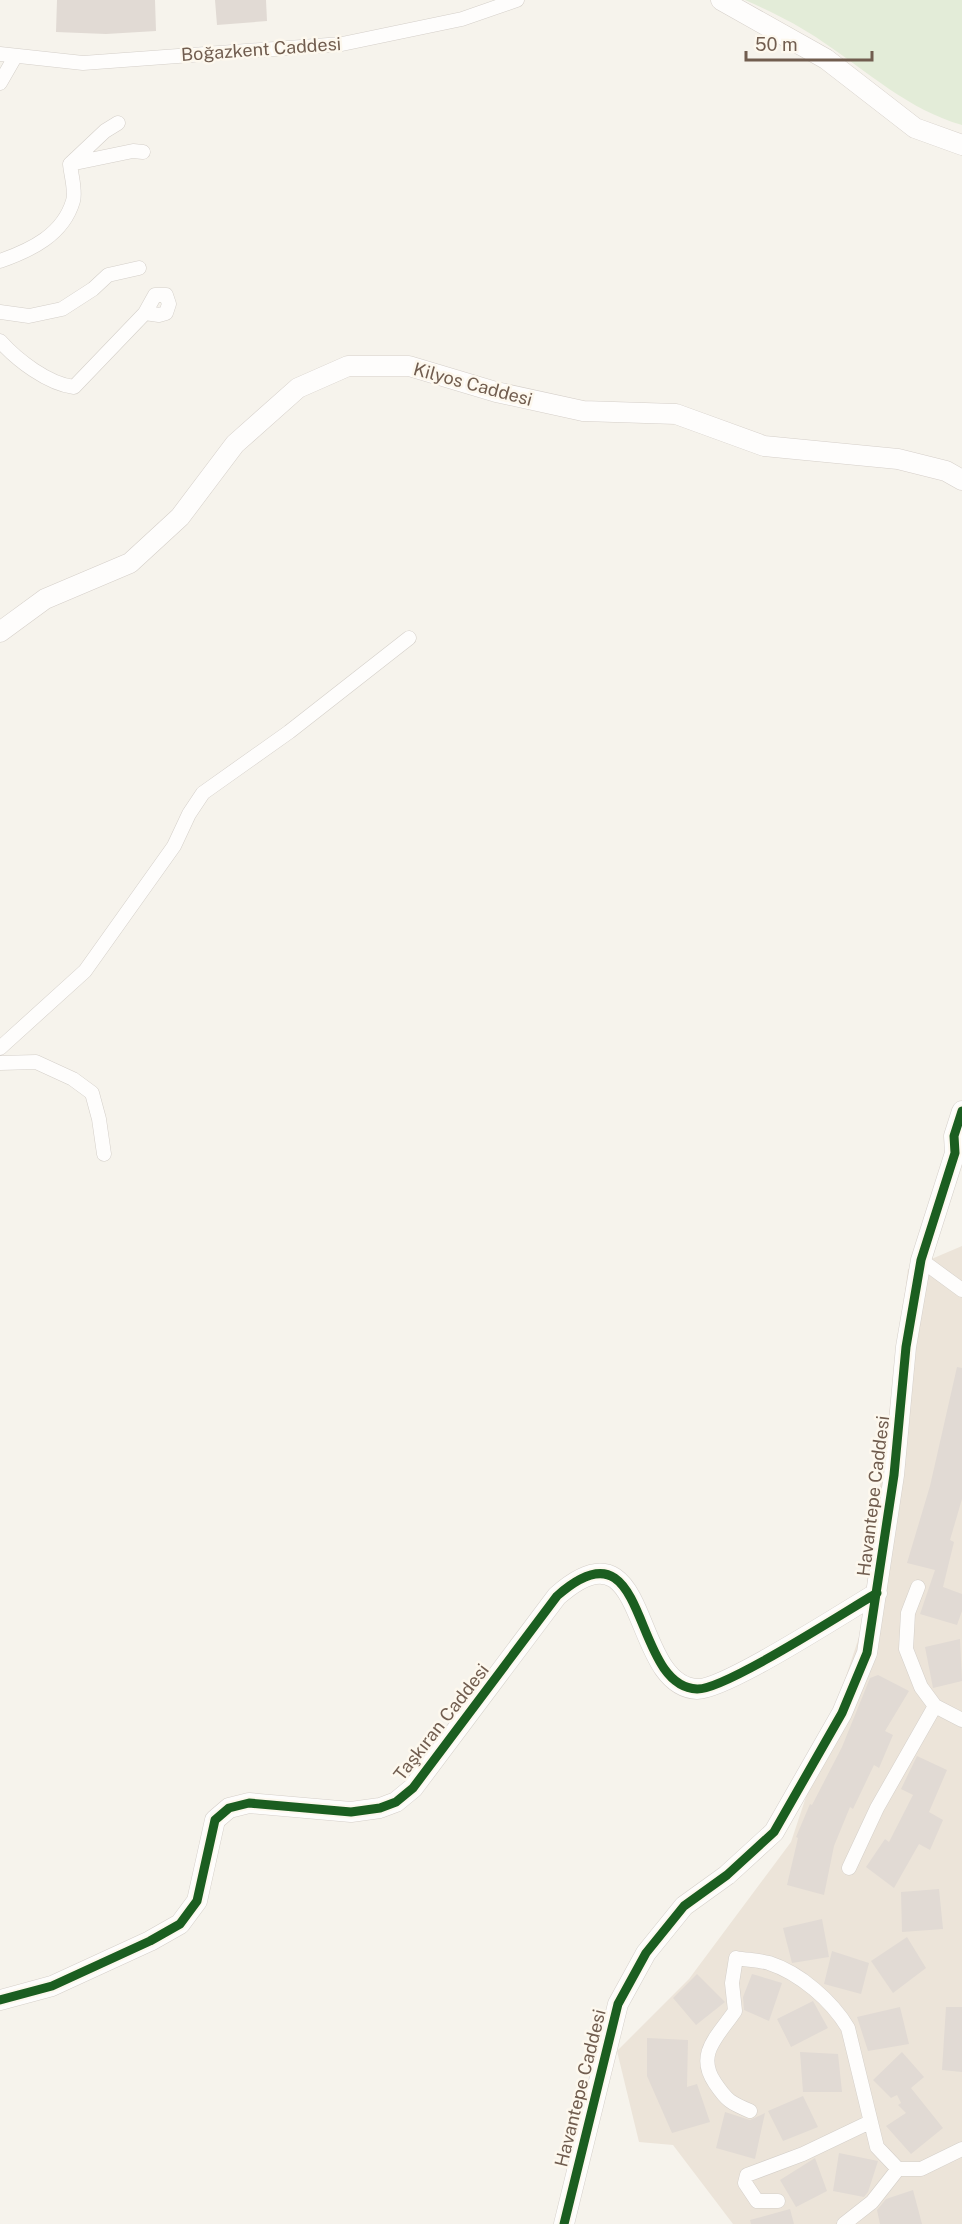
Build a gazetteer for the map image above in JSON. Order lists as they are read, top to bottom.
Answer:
{
  "streets": {
    "street": [
      "Boğazkent Caddesi",
      "Kilyos Caddesi",
      "Havantepe Caddesi",
      "Taşkıran Caddesi"
    ]
  },
  "crossings": [
    ["Havantepe Caddesi", "Taşkıran Caddesi"]
  ],
  "scale_bar": "50 m"
}
